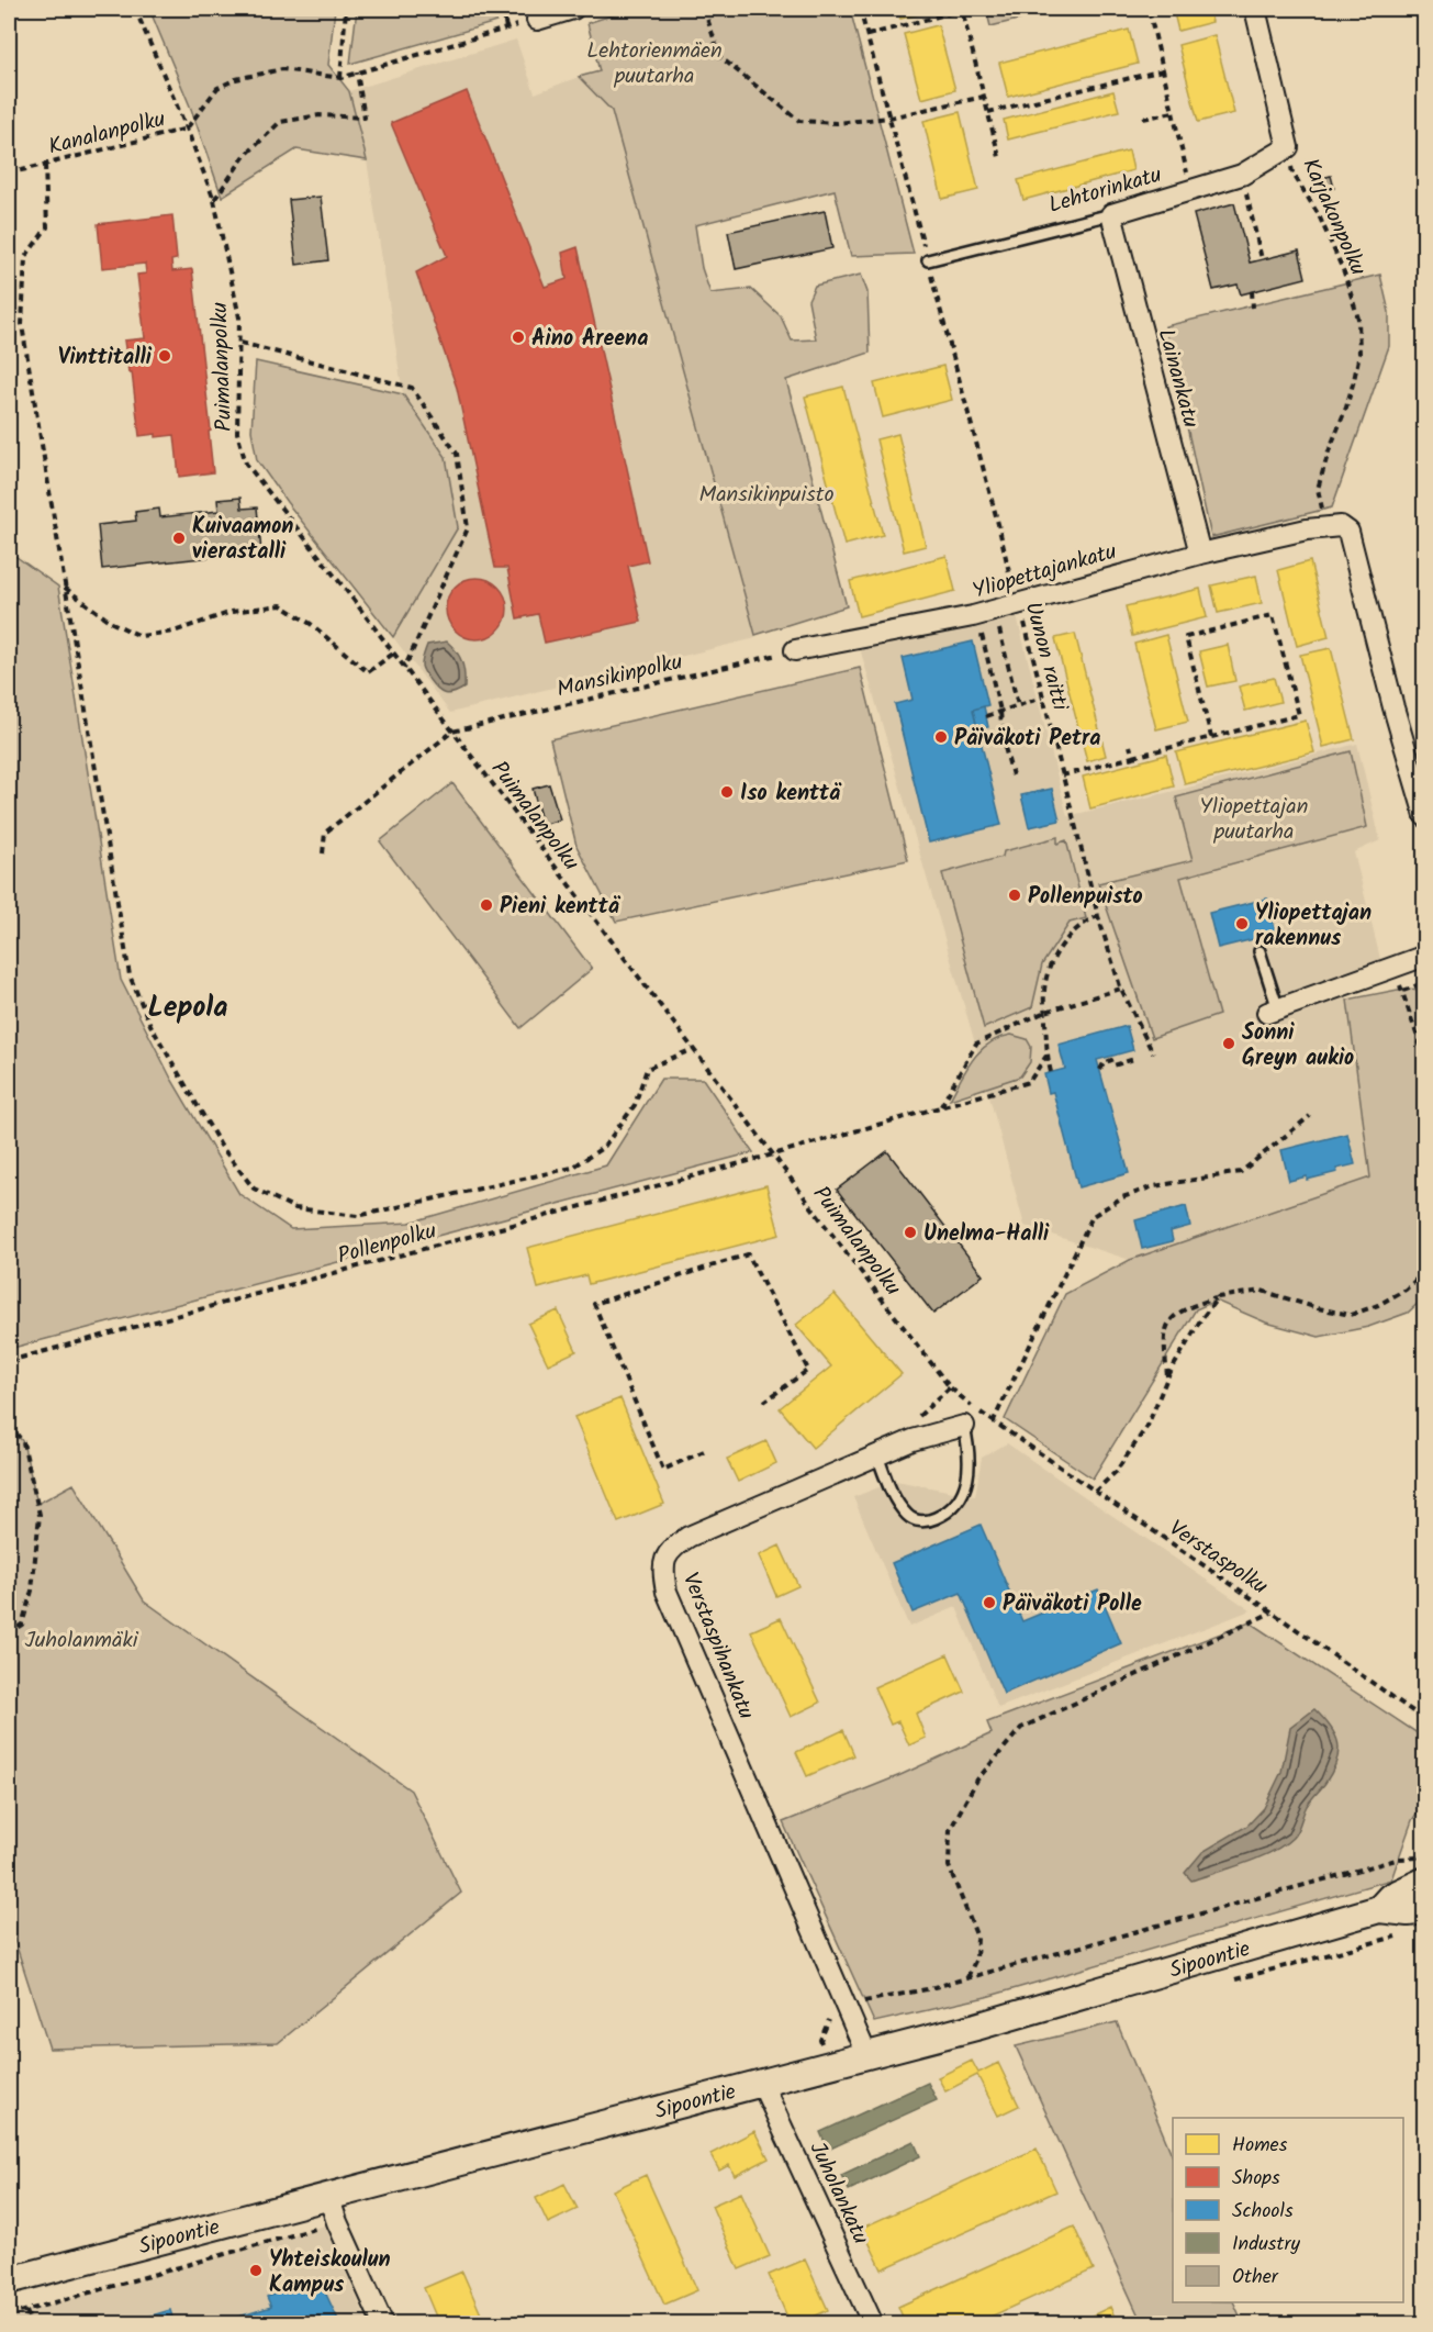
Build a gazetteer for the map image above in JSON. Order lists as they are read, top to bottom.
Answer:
{
  "streets": {
    "street": [
      "Lehtorinkatu",
      "Lainankatu",
      "Yliopettajankatu",
      "Verstaspihankatu",
      "Sipoontie",
      "Juholankatu"
    ],
    "path": [
      "Kanalanpolku",
      "Karjakonpolku",
      "Puimalanpolku",
      "Uunon raitti",
      "Mansikinpolku",
      "Pollenpolku",
      "Verstaspolku"
    ]
  },
  "crossings": [
    ["Kanalanpolku", "Puimalanpolku"],
    ["Lehtorinkatu", "Karjakonpolku"],
    ["Lehtorinkatu", "Lainankatu"],
    ["Lehtorinkatu", "Uunon raitti"],
    ["Karjakonpolku", "Yliopettajankatu"],
    ["Puimalanpolku", "Mansikinpolku"],
    ["Puimalanpolku", "Pollenpolku"],
    ["Puimalanpolku", "Verstaspolku"],
    ["Lainankatu", "Yliopettajankatu"],
    ["Yliopettajankatu", "Uunon raitti"],
    ["Yliopettajankatu", "Mansikinpolku"],
    ["Verstaspihankatu", "Sipoontie"],
    ["Sipoontie", "Juholankatu"]
  ],
  "districts": ["Lepola"],
  "parks": [
    "Lehtorienmäen puutarha",
    "Mansikinpuisto",
    "Yliopettajan puutarha",
    "Juholanmäki"
  ],
  "places": [
    "Aino Areena",
    "Vinttitalli",
    "Kuivaamon vierastalli",
    "Päiväkoti Petra",
    "Iso kenttä",
    "Pollenpuisto",
    "Pieni kenttä",
    "Yliopettajan rakennus",
    "Sonni Greyn aukio",
    "Unelma-Halli",
    "Päiväkoti Polle",
    "Yhteiskoulun Kampus"
  ],
  "legend": [
    "Homes",
    "Shops",
    "Schools",
    "Industry",
    "Other"
  ]
}
